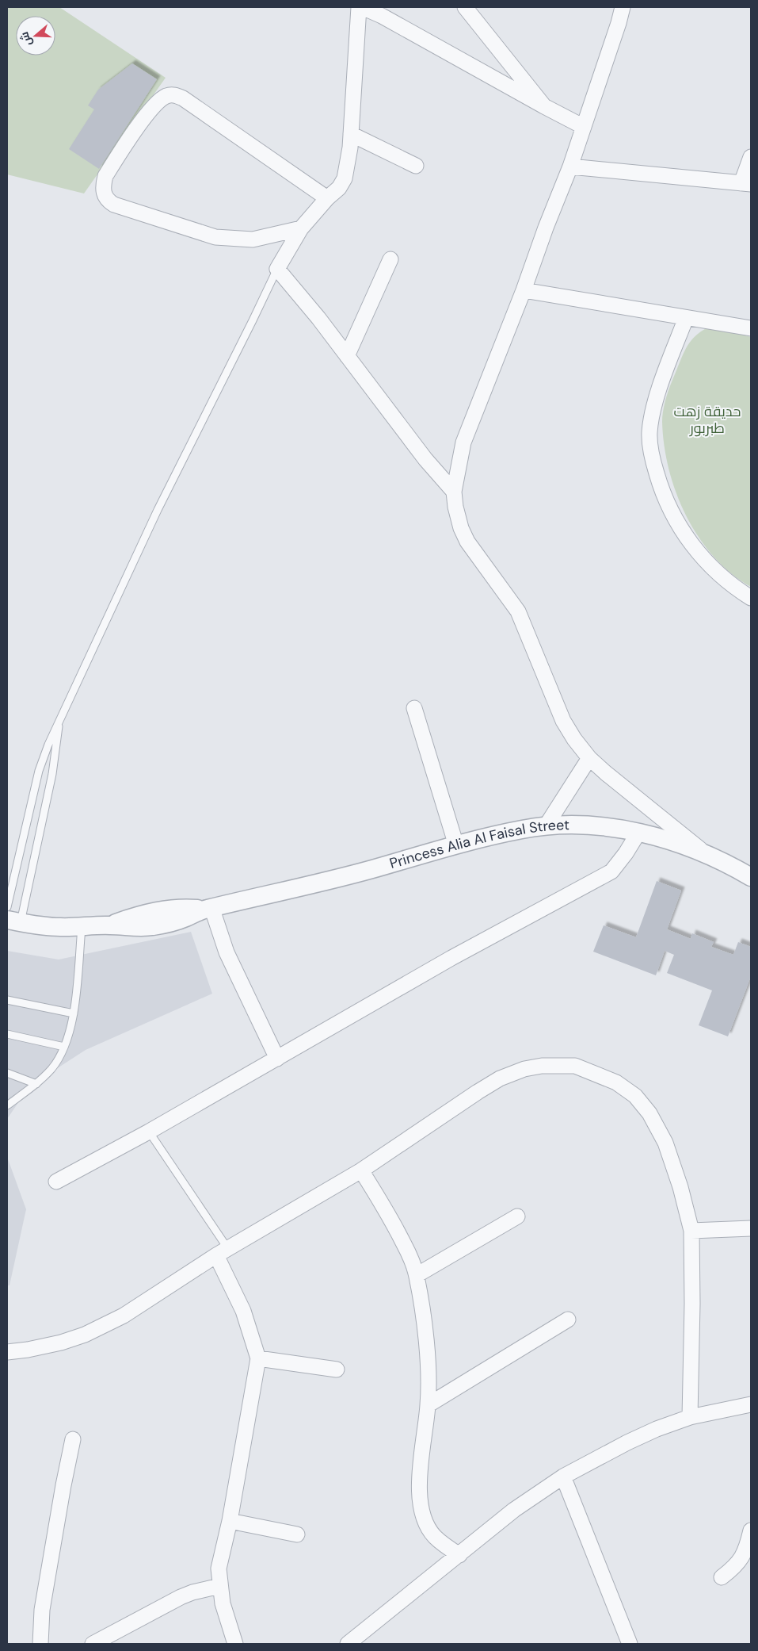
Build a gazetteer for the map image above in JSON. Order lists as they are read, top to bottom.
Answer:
{
  "streets": {
    "street": ["Princess Alia Al Faisal Street"]
  },
  "parks": ["حديقة زهت طبربور"],
  "north": "left"
}
